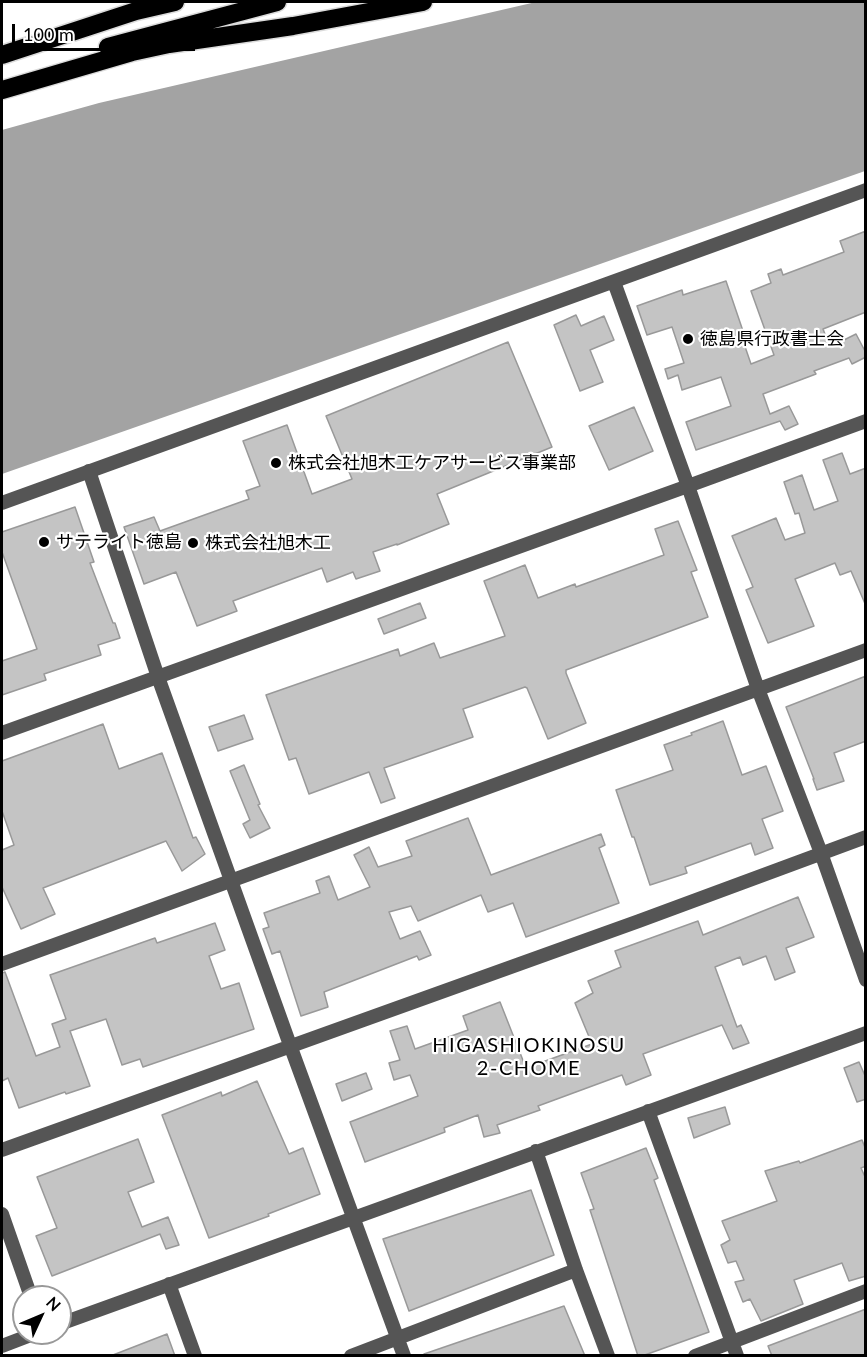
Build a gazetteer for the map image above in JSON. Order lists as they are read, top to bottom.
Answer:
{
  "districts": ["HIGASHIOKINOSU 2-CHOME"],
  "places": [
    "徳島県行政書士会",
    "株式会社旭木工ケアサービス事業部",
    "サテライト徳島",
    "株式会社旭木工"
  ],
  "scale_bar": "100 m",
  "north": "top right"
}
